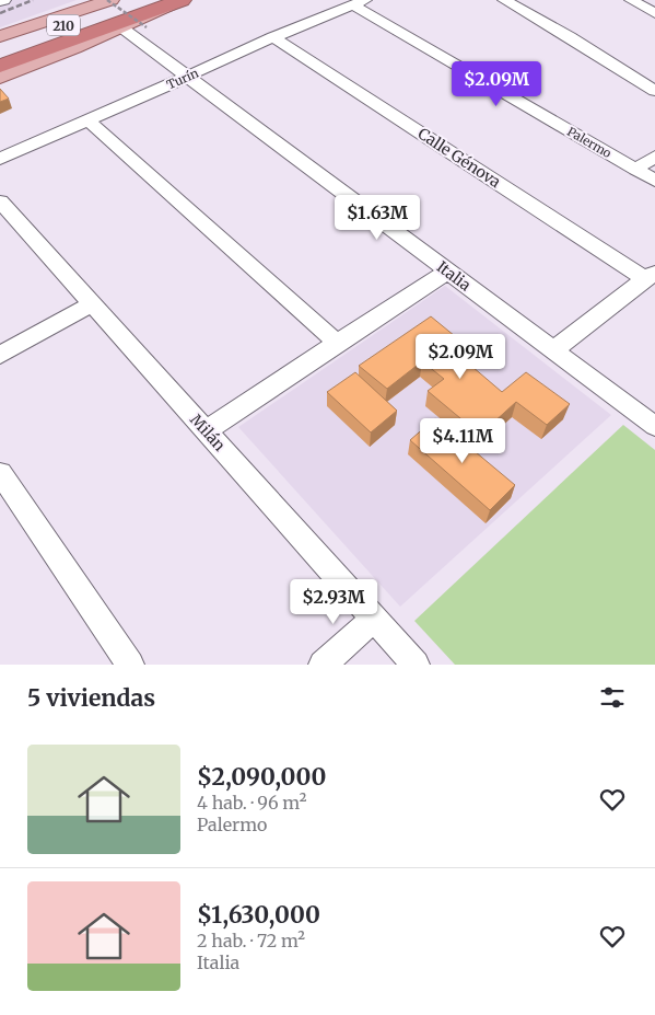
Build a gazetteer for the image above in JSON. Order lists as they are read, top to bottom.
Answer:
{
  "streets": {
    "highway": ["210"],
    "street": [
      "Turín",
      "Palermo",
      "Calle Génova",
      "Italia",
      "Milán"
    ]
  },
  "crossings": [
    ["Turín", "Palermo"],
    ["Turín", "Calle Génova"],
    ["Turín", "Italia"]
  ],
  "page": {
    "price": [
      "$2.09M",
      "$1.63M",
      "$2.09M",
      "$4.11M",
      "$2.93M"
    ],
    "heading": "5 viviendas",
    "list": [
      {
        "name": "$2,090,000",
        "note": "4 hab. · 96 m² · Palermo"
      },
      {
        "name": "$1,630,000",
        "note": "2 hab. · 72 m² · Italia"
      }
    ]
  }
}
